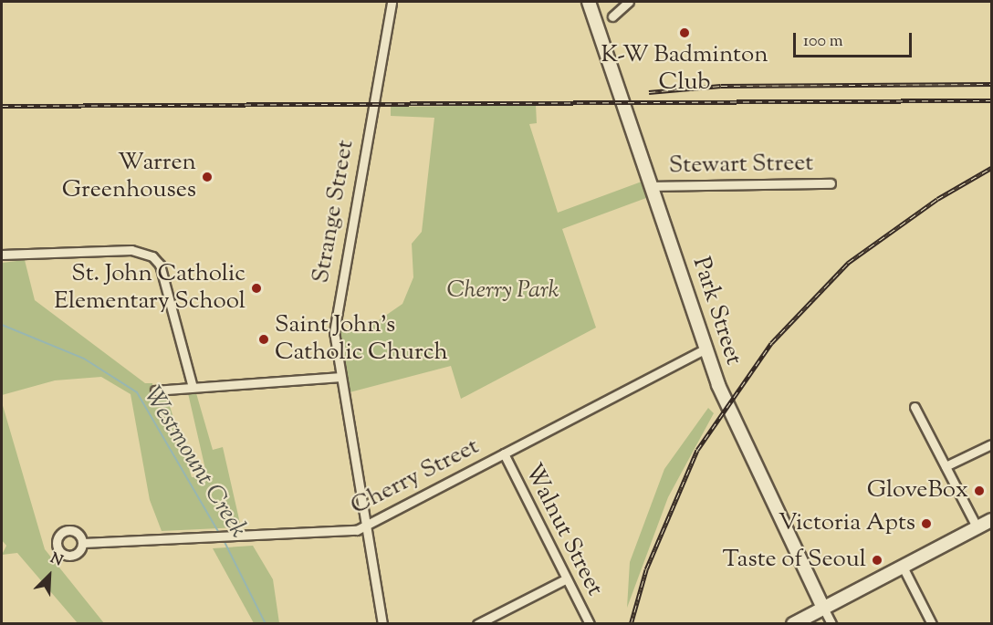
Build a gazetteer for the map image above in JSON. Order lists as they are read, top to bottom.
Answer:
{
  "streets": {
    "street": [
      "Stewart Street",
      "Strange Street",
      "Park Street",
      "Cherry Street",
      "Walnut Street"
    ]
  },
  "crossings": [
    ["Stewart Street", "Park Street"],
    ["Strange Street", "Cherry Street"],
    ["Park Street", "Cherry Street"],
    ["Cherry Street", "Walnut Street"]
  ],
  "water": ["Westmount Creek"],
  "parks": ["Cherry Park"],
  "places": [
    "K-W Badminton Club",
    "Warren Greenhouses",
    "St. John Catholic Elementary School",
    "Saint John's Catholic Church",
    "GloveBox",
    "Victoria Apts",
    "Taste of Seoul"
  ],
  "scale_bar": "100 m",
  "north": "top right"
}
